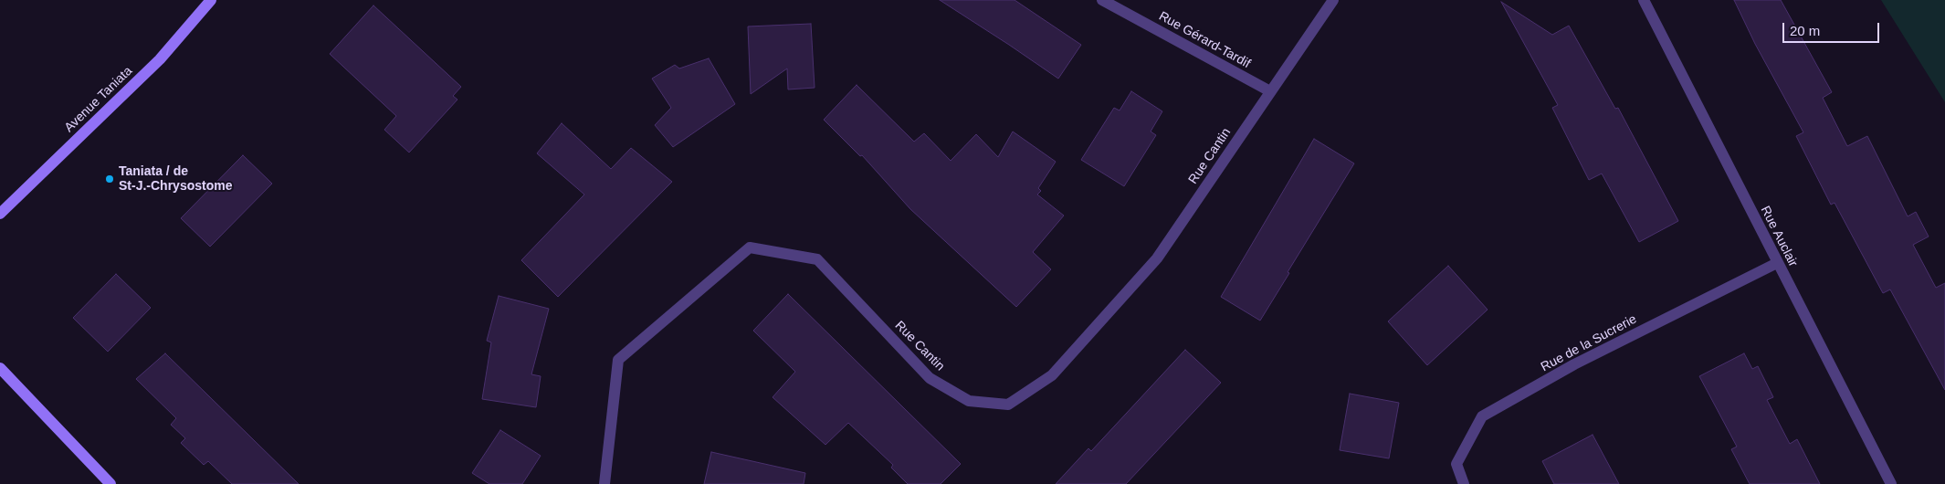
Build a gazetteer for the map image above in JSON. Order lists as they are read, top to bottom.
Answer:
{
  "streets": {
    "main road": ["Avenue Taniata"],
    "street": [
      "Rue Gérard-Tardif",
      "Rue Cantin",
      "Rue Auclair",
      "Rue de la Sucrerie"
    ]
  },
  "crossings": [
    ["Rue Gérard-Tardif", "Rue Cantin"],
    ["Rue Auclair", "Rue de la Sucrerie"]
  ],
  "places": ["Taniata / de St-J.-Chrysostome"],
  "scale_bar": "20 m"
}
